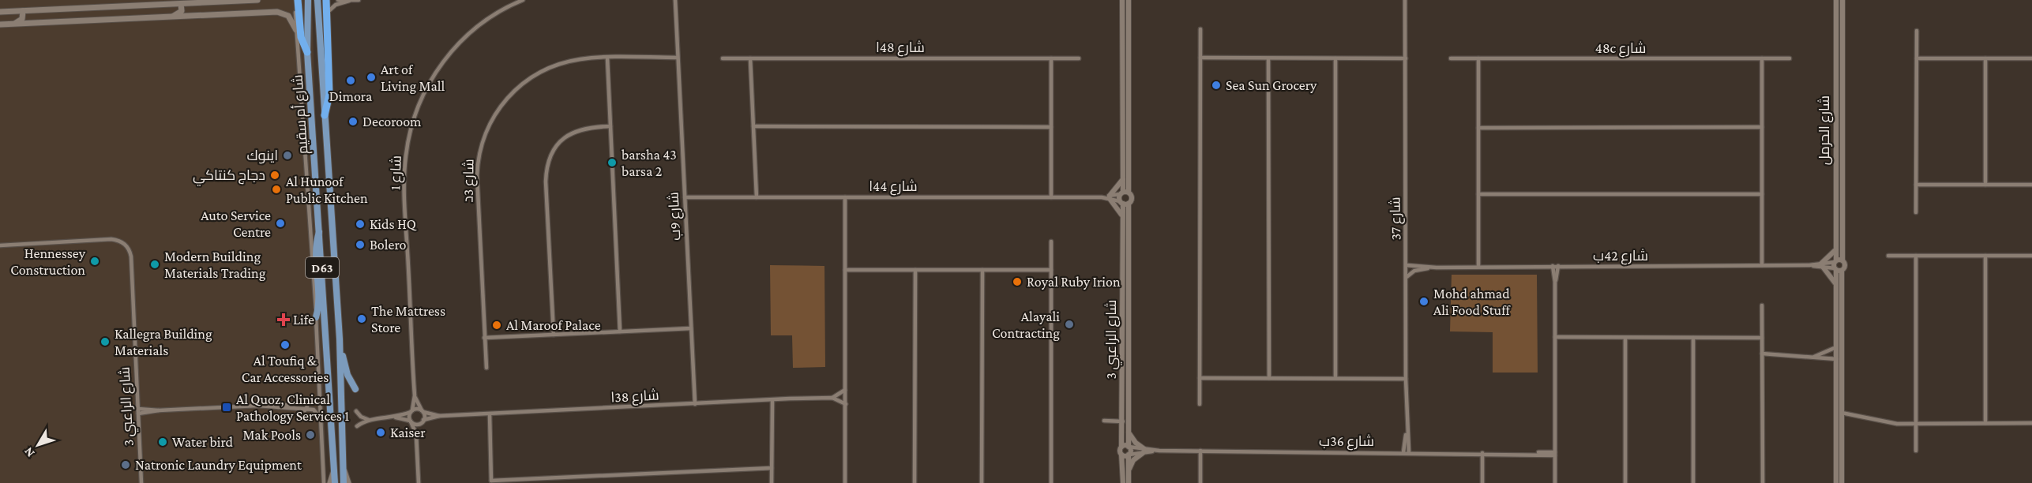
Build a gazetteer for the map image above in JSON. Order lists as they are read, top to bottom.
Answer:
{
  "streets": {
    "main road": ["شارع أم سقيم", "D63"],
    "street": [
      "شارع 48ا",
      "48c شارع",
      "شارع الحرمل",
      "شارع 1",
      "شارع 3د",
      "شارع 44ا",
      "شارع 9ب",
      "شارع 37",
      "شارع 42ب",
      "شارع الراعبي 3",
      "شارع 38ا",
      "شارع 36ب"
    ]
  },
  "crossings": [
    ["شارع الحرمل", "شارع 42ب"],
    ["شارع 1", "شارع 38ا"],
    ["شارع 3د", "شارع 9ب"],
    ["شارع 44ا", "شارع 9ب"],
    ["شارع 44ا", "شارع الراعبي 3"],
    ["شارع 9ب", "شارع 38ا"],
    ["شارع 37", "شارع 42ب"],
    ["شارع 37", "شارع 36ب"],
    ["شارع الراعبي 3", "شارع 36ب"]
  ],
  "places": {
    "other": [
      "Art of Living Mall",
      "Dimora",
      "Sea Sun Grocery",
      "Decoroom",
      "اينوك",
      "barsha 43 barsa 2",
      "دجاج كنتاكي",
      "Al Hunoof Public Kitchen",
      "Auto Service Centre",
      "Kids HQ",
      "Bolero",
      "Hennessey Construction",
      "Modern Building Materials Trading",
      "Royal Ruby Irion",
      "Mohd ahmad Ali Food Stuff",
      "The Mattress Store",
      "Alayali Contracting",
      "Al Maroof Palace",
      "Kallegra Building Materials",
      "Al Toufiq & Car Accessories",
      "Kaiser",
      "Mak Pools",
      "Water bird",
      "Natronic Laundry Equipment"
    ],
    "health": ["Life"],
    "transit": ["Al Quoz, Clinical Pathology Services 1"]
  },
  "north": "bottom left"
}
